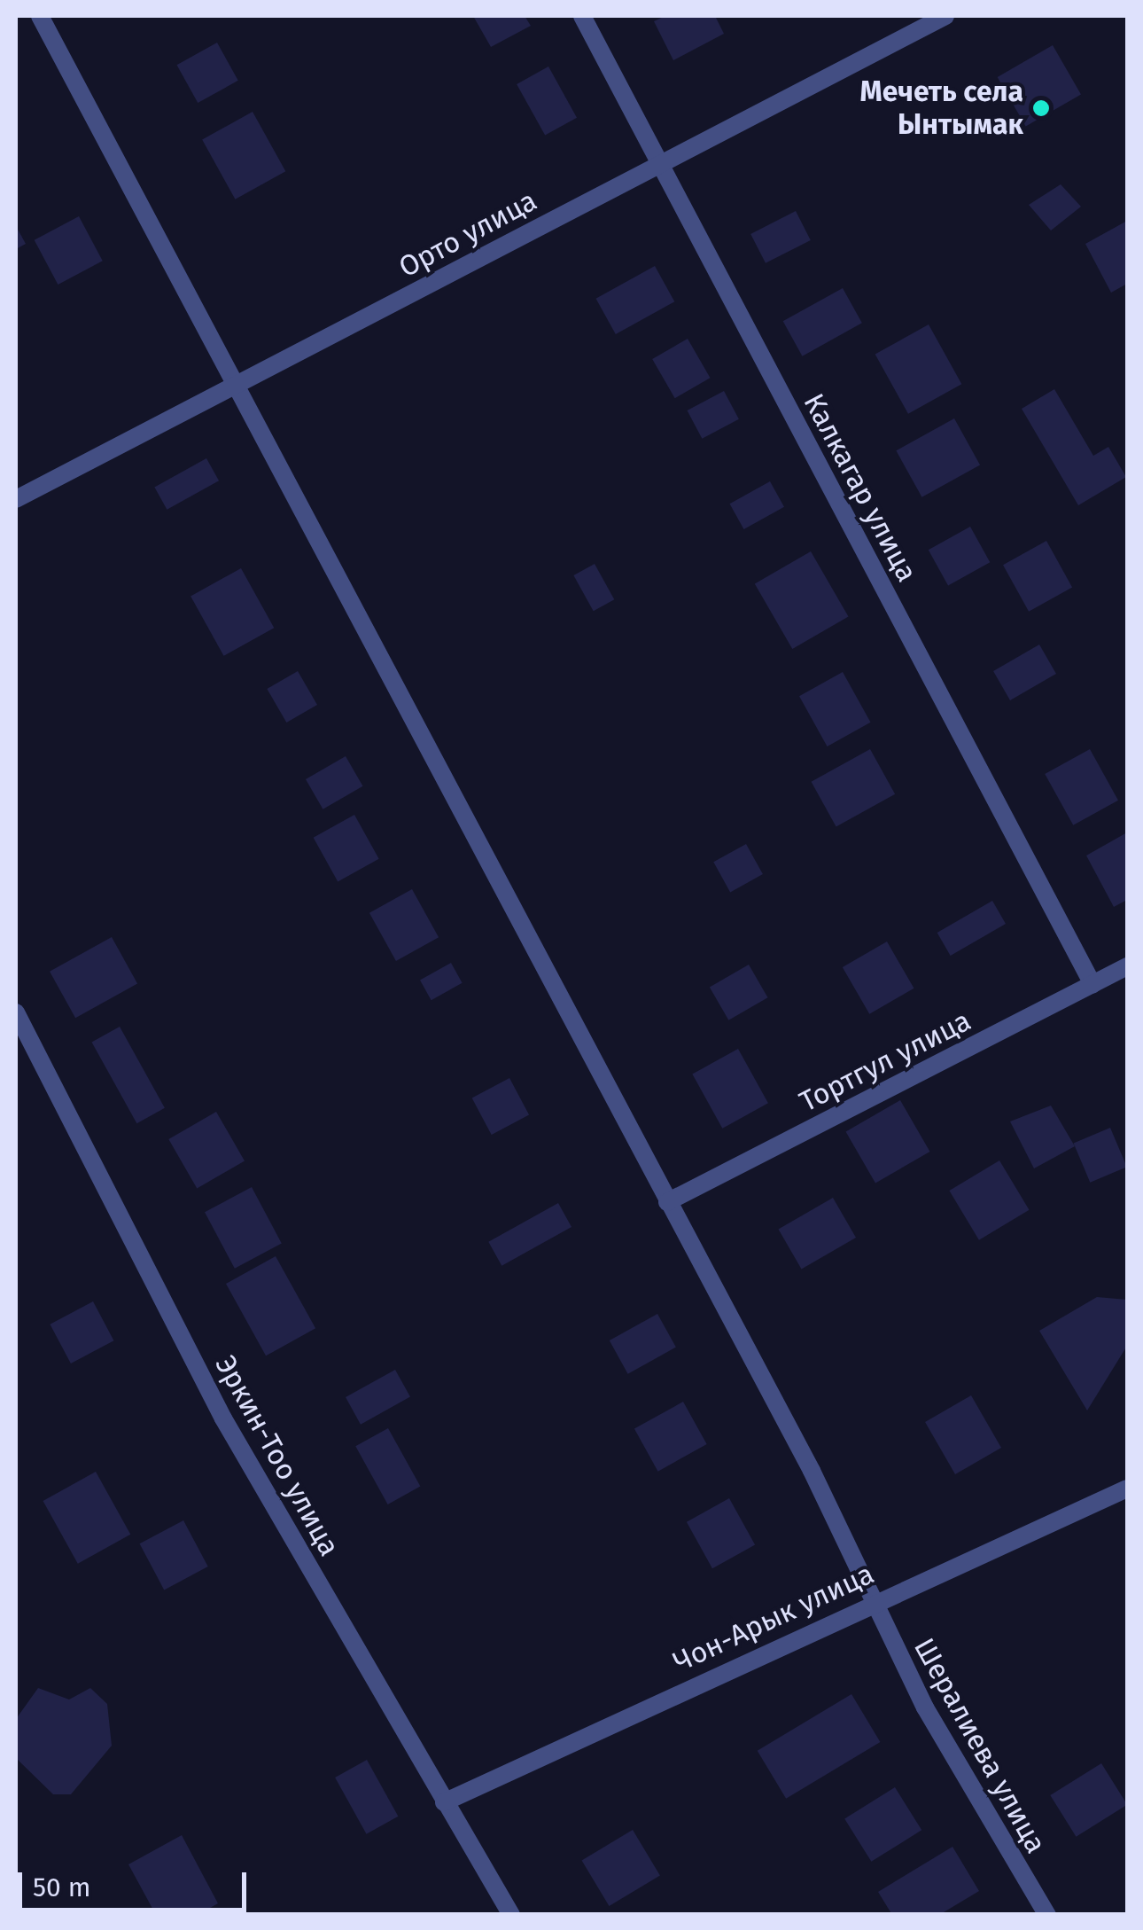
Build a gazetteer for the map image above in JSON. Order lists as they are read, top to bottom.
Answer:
{
  "streets": {
    "street": [
      "Орто улица",
      "Калкагар улица",
      "Тортгул улица",
      "Эркин-Тоо улица",
      "Чон-Арык улица",
      "Шералиева улица"
    ]
  },
  "crossings": [
    ["Орто улица", "Калкагар улица"],
    ["Орто улица", "Шералиева улица"],
    ["Калкагар улица", "Тортгул улица"],
    ["Тортгул улица", "Шералиева улица"],
    ["Эркин-Тоо улица", "Чон-Арык улица"],
    ["Чон-Арык улица", "Шералиева улица"]
  ],
  "places": ["Мечеть села Ынтымак"],
  "scale_bar": "50 m"
}
